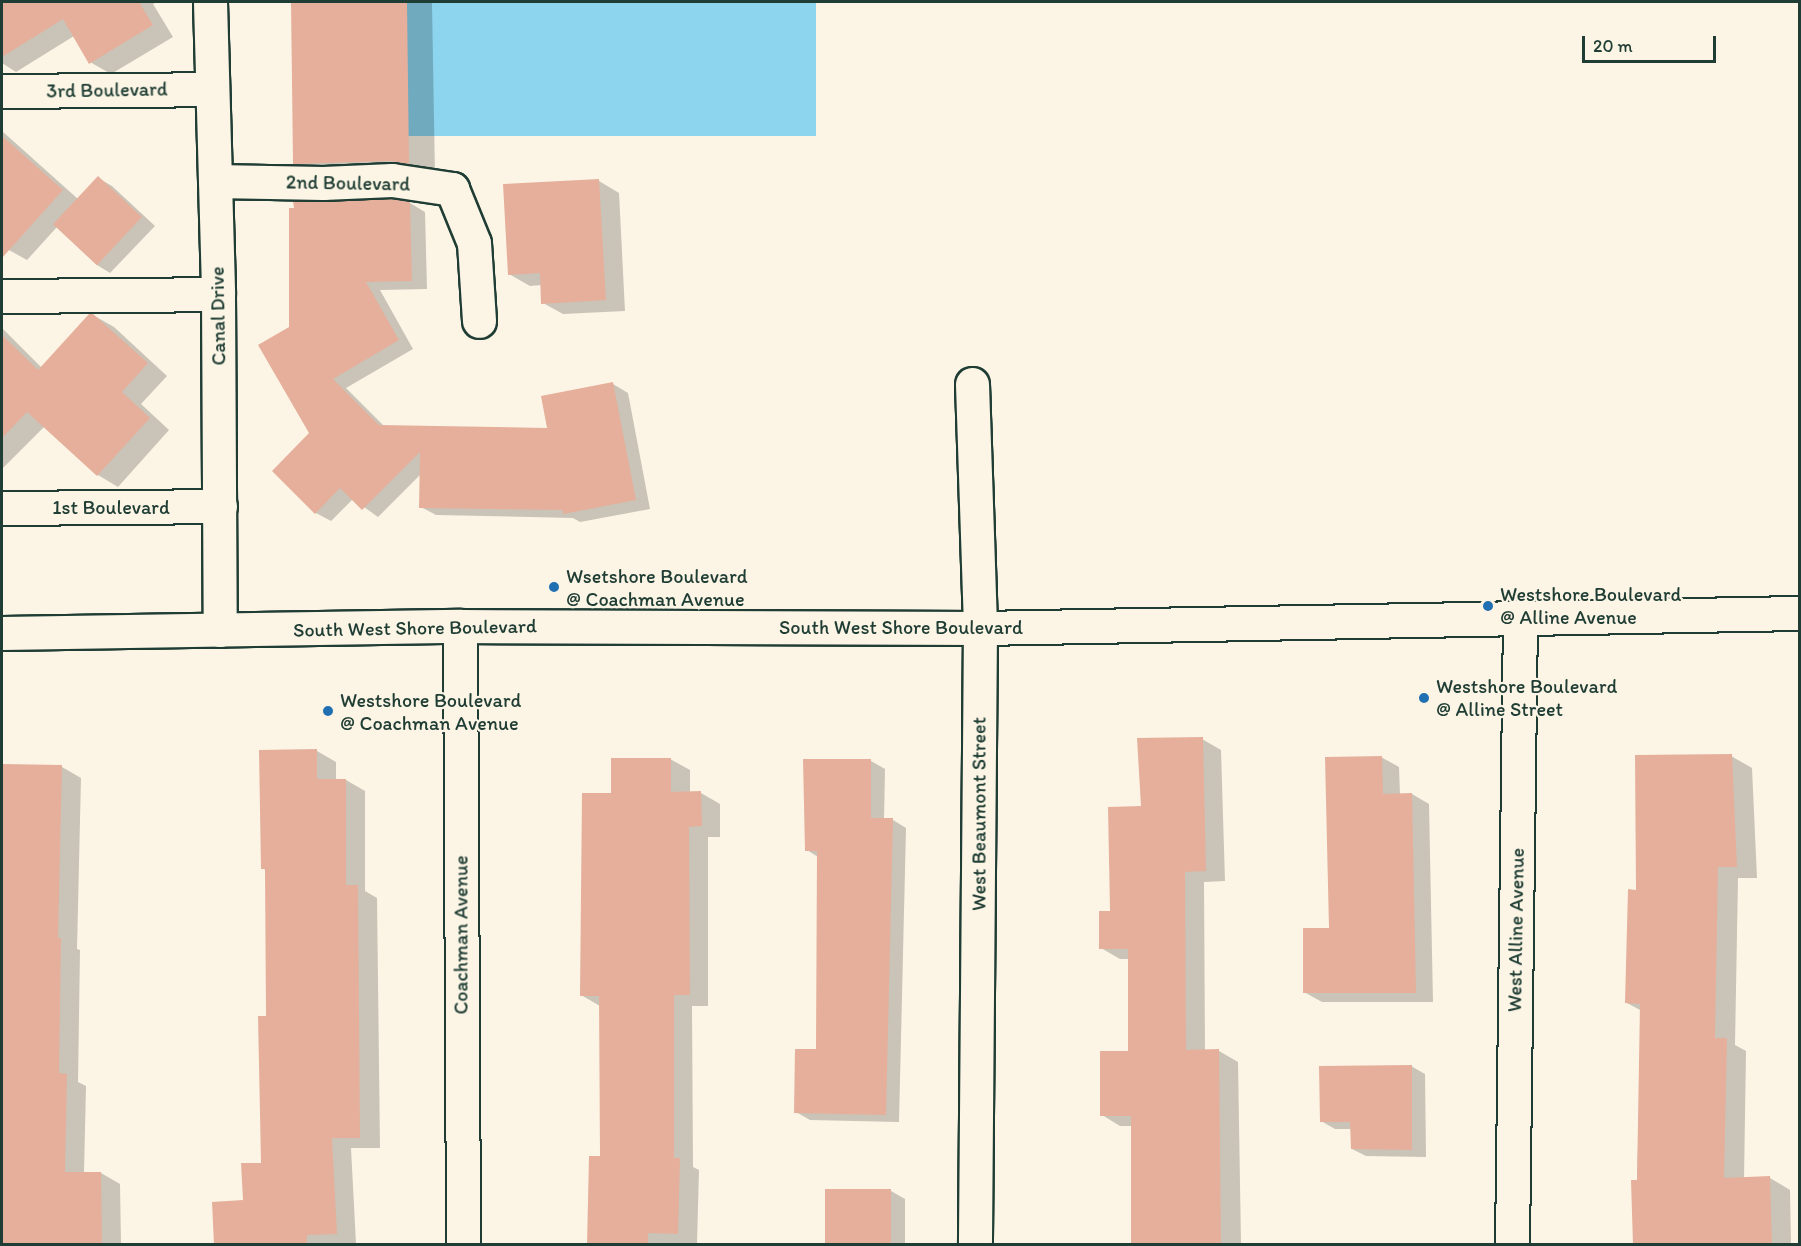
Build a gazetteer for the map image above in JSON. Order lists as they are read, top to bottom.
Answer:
{
  "streets": {
    "street": [
      "3rd Boulevard",
      "2nd Boulevard",
      "Canal Drive",
      "1st Boulevard",
      "South West Shore Boulevard",
      "West Beaumont Street",
      "West Alline Avenue",
      "Coachman Avenue"
    ]
  },
  "crossings": [
    ["3rd Boulevard", "Canal Drive"],
    ["2nd Boulevard", "Canal Drive"],
    ["Canal Drive", "1st Boulevard"],
    ["Canal Drive", "South West Shore Boulevard"],
    ["South West Shore Boulevard", "West Beaumont Street"],
    ["South West Shore Boulevard", "West Alline Avenue"],
    ["South West Shore Boulevard", "Coachman Avenue"]
  ],
  "places": [
    "Wsetshore Boulevard @ Coachman Avenue",
    "Westshore Boulevard @ Alline Avenue",
    "Westshore Boulevard @ Alline Street",
    "Westshore Boulevard @ Coachman Avenue"
  ],
  "scale_bar": "20 m"
}
